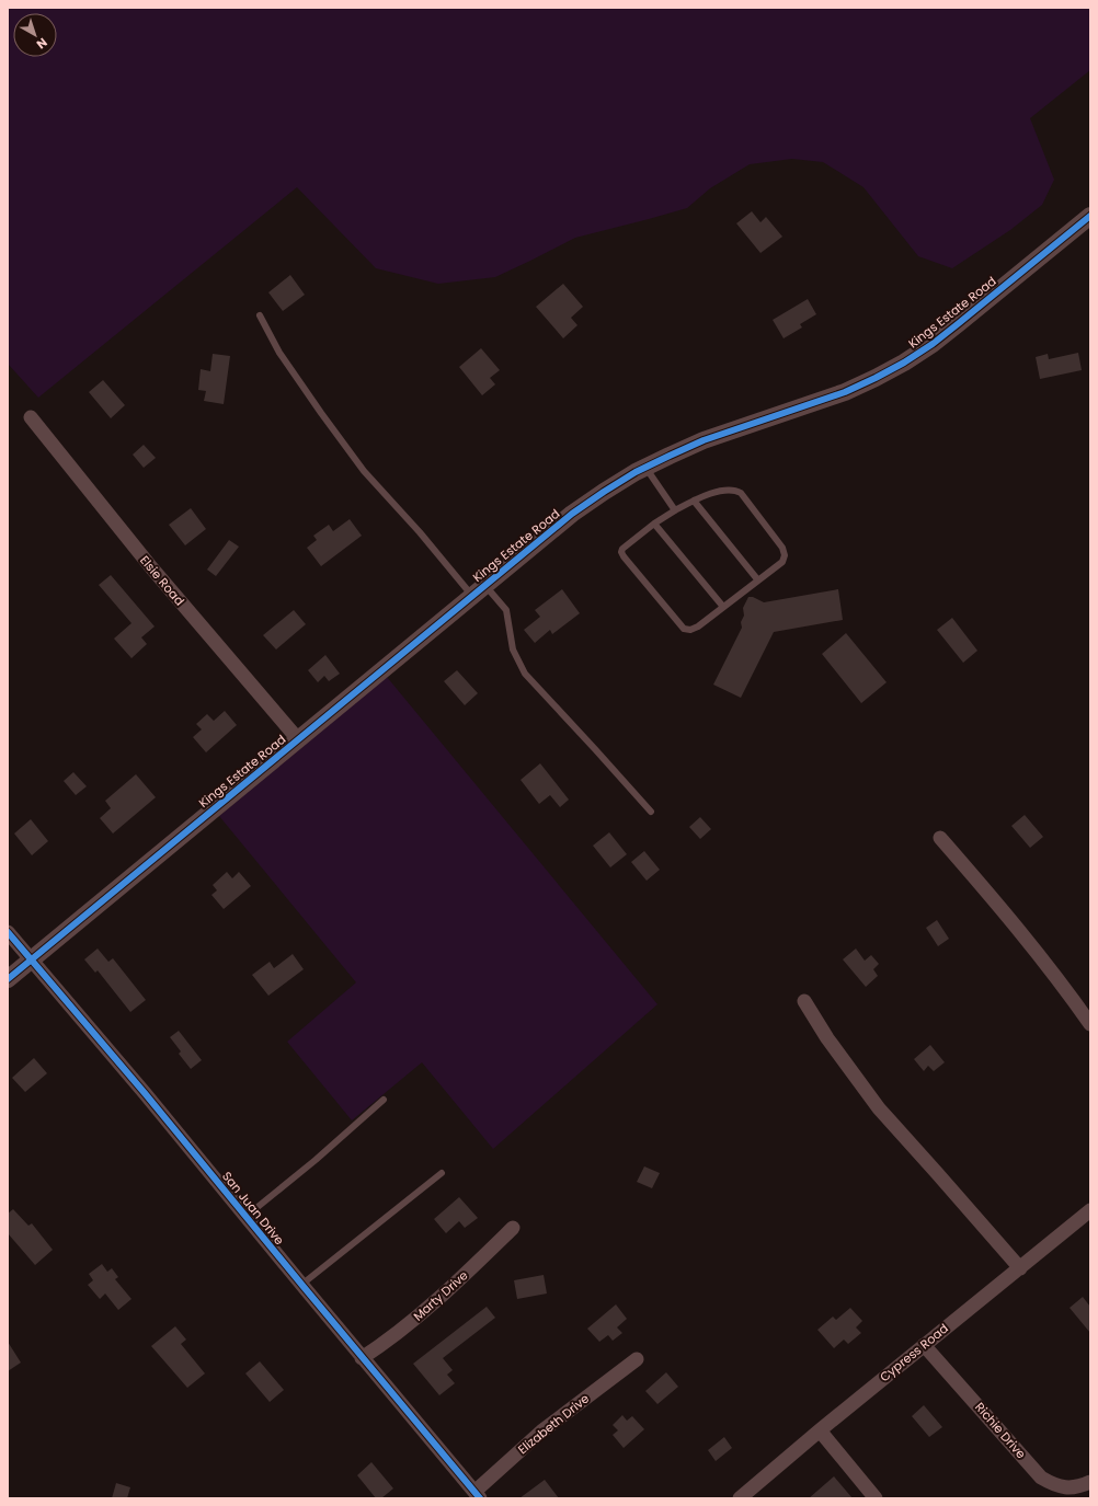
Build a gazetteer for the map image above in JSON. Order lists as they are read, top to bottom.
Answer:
{
  "streets": {
    "street": [
      "Kings Estate Road",
      "Elsie Road",
      "San Juan Drive",
      "Marty Drive",
      "Cypress Road",
      "Elizabeth Drive",
      "Richie Drive"
    ]
  },
  "crossings": [
    ["Kings Estate Road", "Elsie Road"],
    ["Kings Estate Road", "San Juan Drive"],
    ["San Juan Drive", "Marty Drive"],
    ["San Juan Drive", "Elizabeth Drive"],
    ["Cypress Road", "Richie Drive"]
  ],
  "north": "bottom right"
}
